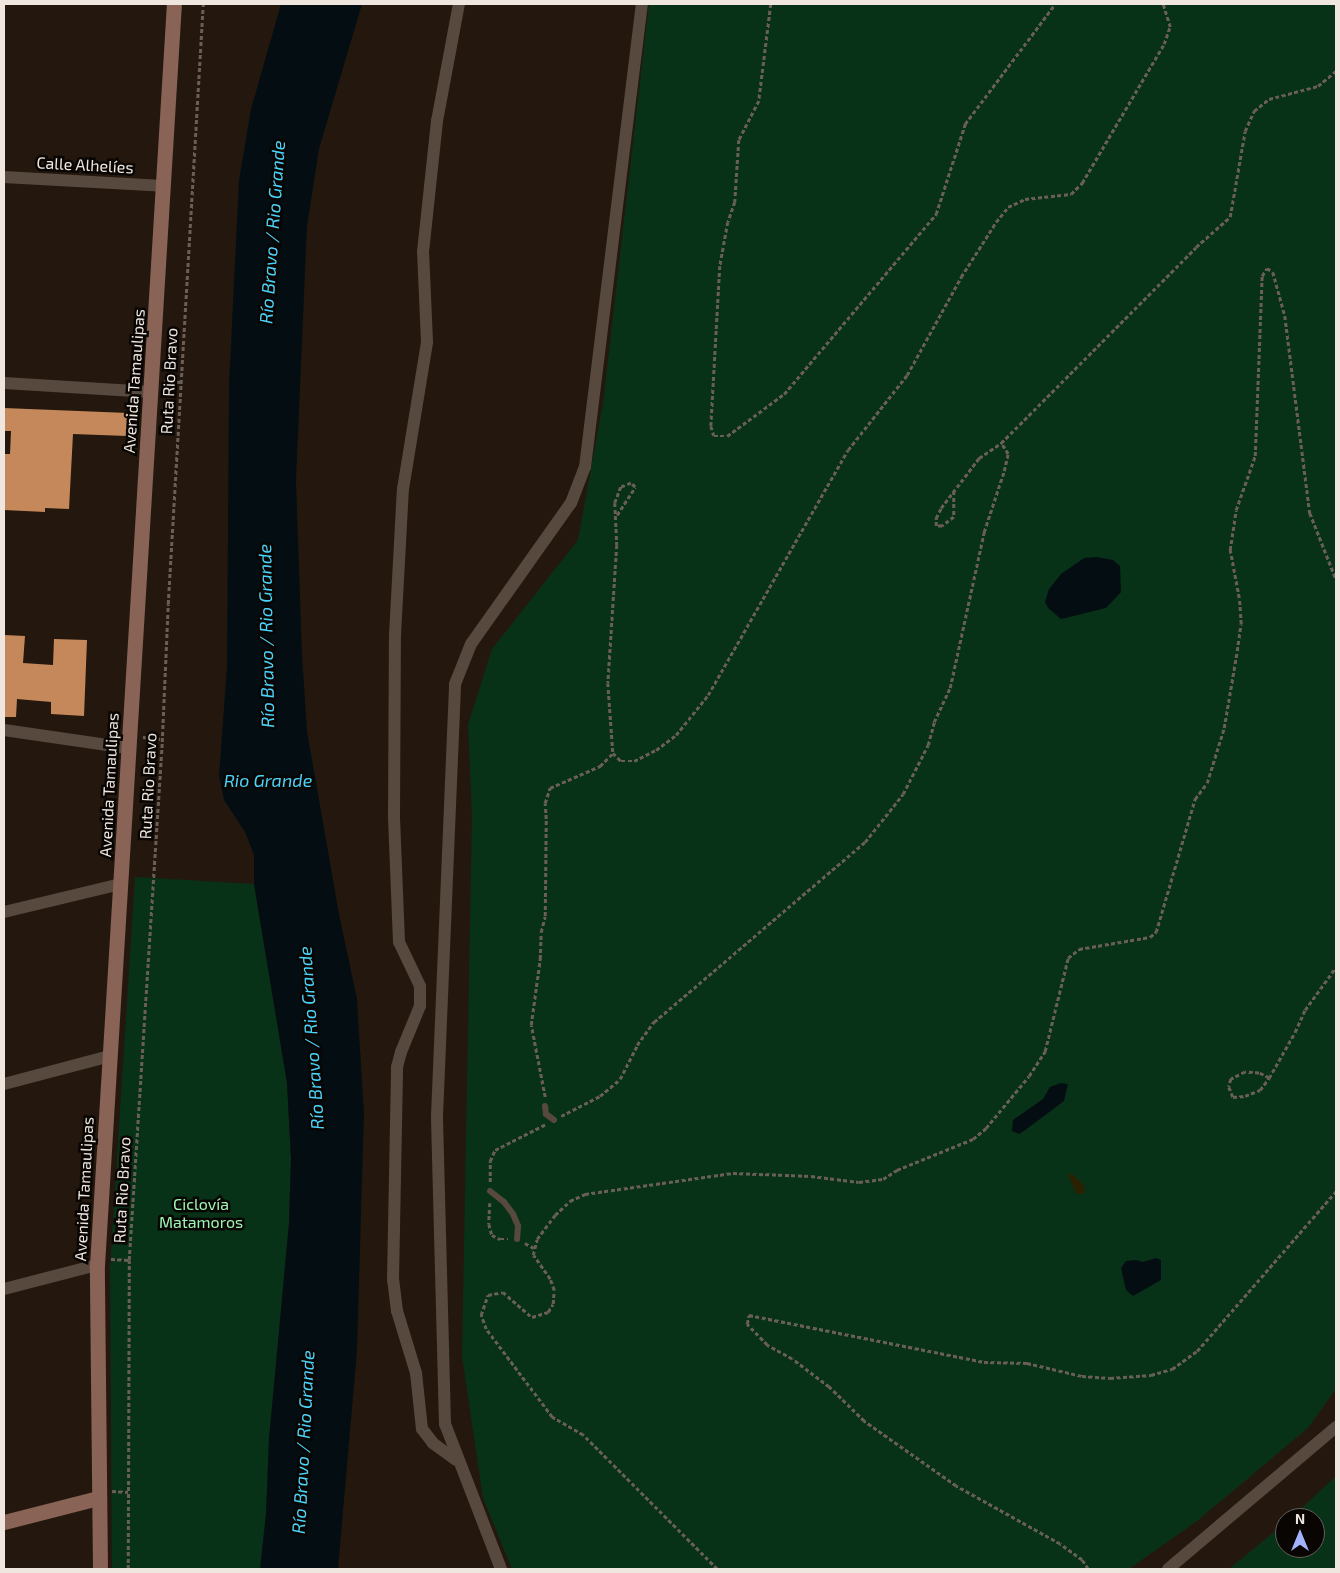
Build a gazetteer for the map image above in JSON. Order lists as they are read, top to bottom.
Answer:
{
  "streets": {
    "street": ["Calle Alhelíes", "Avenida Tamaulipas"],
    "path": ["Ruta Rio Bravo"]
  },
  "crossings": [
    ["Calle Alhelíes", "Avenida Tamaulipas"]
  ],
  "water": ["Río Bravo / Rio Grande", "Rio Grande"],
  "parks": ["Ciclovía Matamoros"],
  "north": "top"
}
